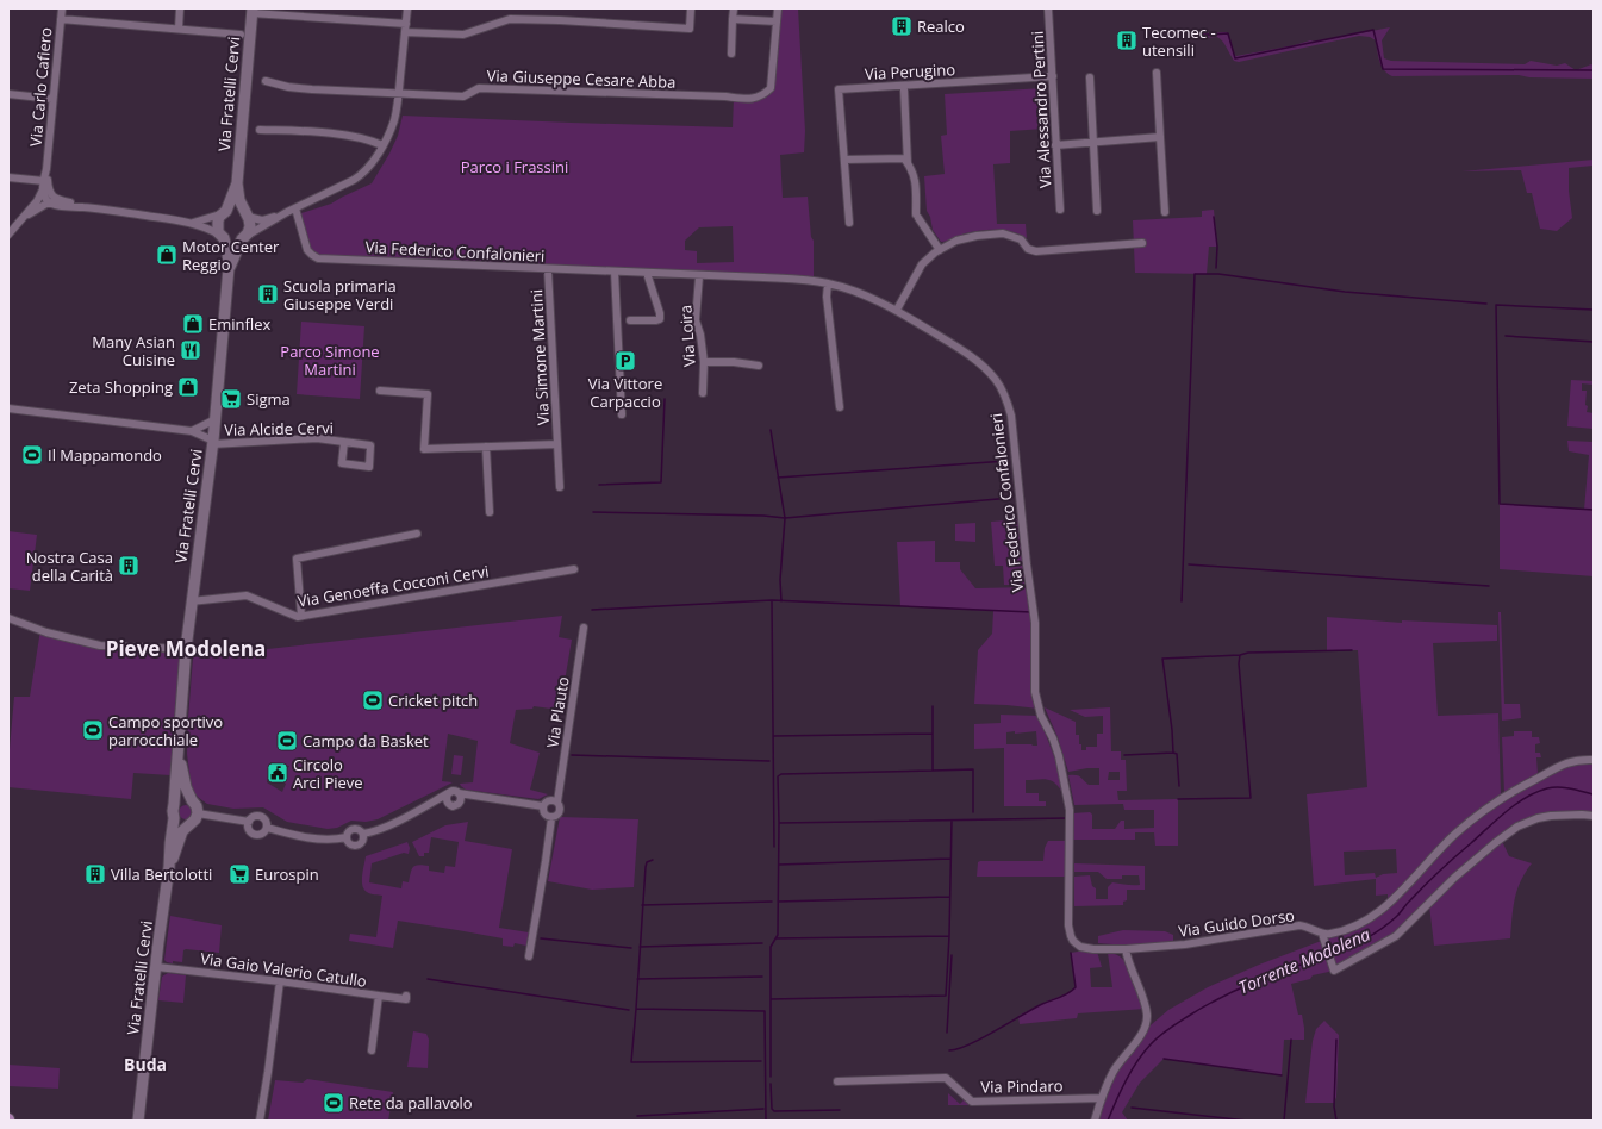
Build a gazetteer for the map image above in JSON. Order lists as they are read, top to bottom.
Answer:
{
  "streets": {
    "main road": ["Via Fratelli Cervi"],
    "street": [
      "Via Perugino",
      "Via Giuseppe Cesare Abba",
      "Via Carlo Cafiero",
      "Via Alessandro Pertini",
      "Via Federico Confalonieri",
      "Via Loira",
      "Via Simone Martini",
      "Via Alcide Cervi",
      "Via Genoeffa Cocconi Cervi",
      "Via Plauto",
      "Via Guido Dorso",
      "Via Gaio Valerio Catullo",
      "Via Pindaro"
    ]
  },
  "crossings": [
    ["Via Perugino", "Via Alessandro Pertini"],
    ["Via Carlo Cafiero", "Via Fratelli Cervi"],
    ["Via Fratelli Cervi", "Via Alcide Cervi"],
    ["Via Fratelli Cervi", "Via Genoeffa Cocconi Cervi"],
    ["Via Fratelli Cervi", "Via Gaio Valerio Catullo"],
    ["Via Federico Confalonieri", "Via Loira"],
    ["Via Federico Confalonieri", "Via Simone Martini"],
    ["Via Federico Confalonieri", "Via Guido Dorso"]
  ],
  "districts": ["Pieve Modolena", "Buda"],
  "water": ["Torrente Modolena"],
  "parks": ["Parco i Frassini", "Parco Simone Martini"],
  "places": {
    "building": [
      "Realco",
      "Tecomec - utensili",
      "Scuola primaria Giuseppe Verdi",
      "Nostra Casa della Carità",
      "Villa Bertolotti"
    ],
    "shop": ["Motor Center Reggio", "Eminflex", "Zeta Shopping"],
    "restaurant": ["Many Asian Cuisine"],
    "parking": ["Via Vittore Carpaccio"],
    "supermarket": ["Sigma", "Eurospin"],
    "sports": [
      "Il Mappamondo",
      "Cricket pitch",
      "Campo sportivo parrocchiale",
      "Campo da Basket",
      "Rete da pallavolo"
    ],
    "public building": ["Circolo Arci Pieve"]
  }
}
